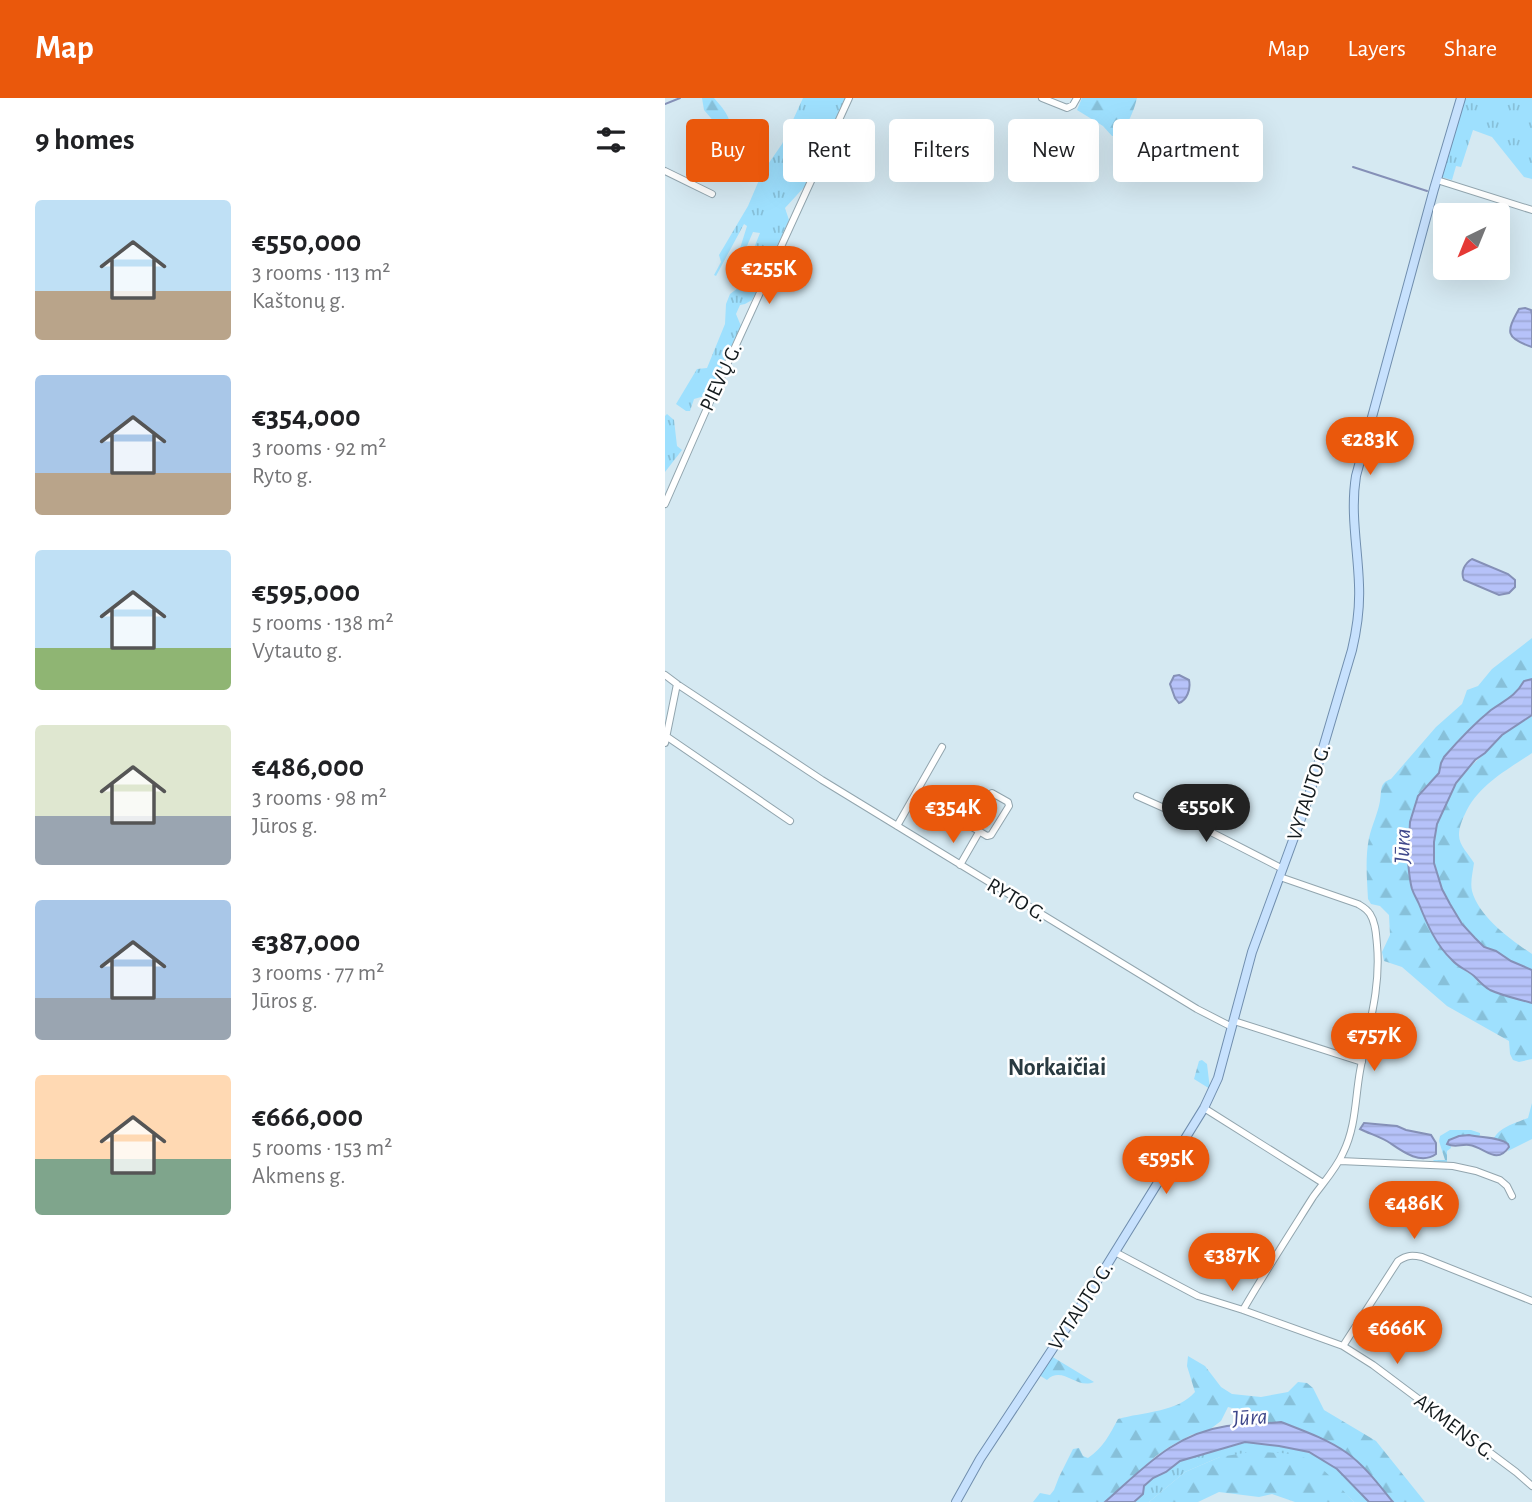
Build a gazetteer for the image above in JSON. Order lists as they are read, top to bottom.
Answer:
{
  "streets": {
    "main road": ["VYTAUTO G."],
    "street": ["PIEVŲ G.", "RYTO G.", "AKMENS G."]
  },
  "crossings": [
    ["VYTAUTO G.", "RYTO G."],
    ["VYTAUTO G.", "AKMENS G."]
  ],
  "districts": ["Norkaičiai"],
  "water": ["Jūra"],
  "north": "bottom left",
  "page": {
    "header": "Map",
    "nav": ["Map", "Layers", "Share"],
    "heading": "9 homes",
    "chip": [
      "Buy",
      "Rent",
      "Filters",
      "New",
      "Apartment"
    ],
    "list": [
      {
        "name": "€550,000",
        "note": "3 rooms · 113 m² · Kaštonų g."
      },
      {
        "name": "€354,000",
        "note": "3 rooms · 92 m² · Ryto g."
      },
      {
        "name": "€595,000",
        "note": "5 rooms · 138 m² · Vytauto g."
      },
      {
        "name": "€486,000",
        "note": "3 rooms · 98 m² · Jūros g."
      },
      {
        "name": "€387,000",
        "note": "3 rooms · 77 m² · Jūros g."
      },
      {
        "name": "€666,000",
        "note": "5 rooms · 153 m² · Akmens g."
      }
    ],
    "price": [
      "€255K",
      "€283K",
      "€550K",
      "€354K",
      "€757K",
      "€595K",
      "€486K",
      "€387K",
      "€666K"
    ]
  }
}
